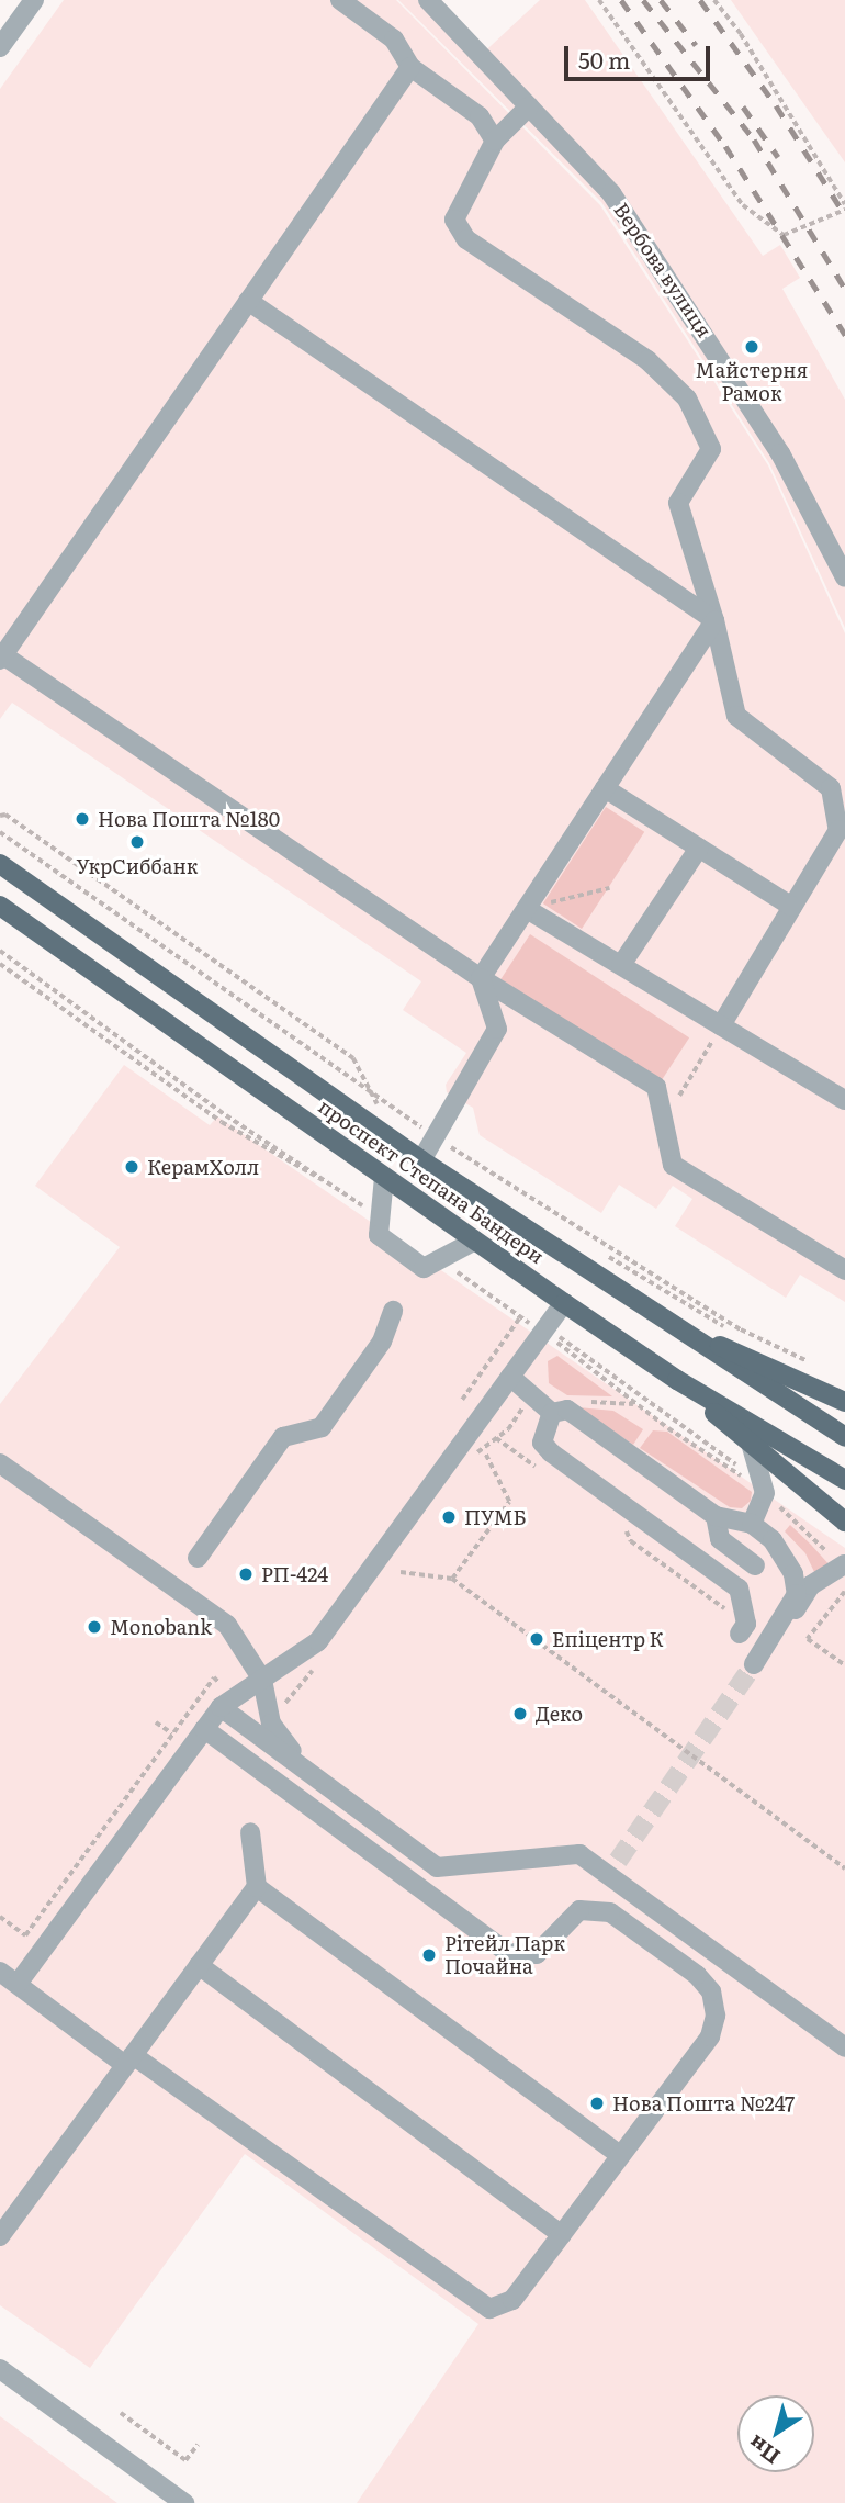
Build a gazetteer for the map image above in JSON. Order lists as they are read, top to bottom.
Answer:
{
  "streets": {
    "main road": ["проспект Степана Бандери"],
    "street": ["Вербова вулиця"]
  },
  "places": [
    "Майстерня Рамок",
    "Нова Пошта №180",
    "УкрСиббанк",
    "КерамХолл",
    "ПУМБ",
    "РП-424",
    "Monobank",
    "Епіцентр К",
    "Деко",
    "Рітейл Парк Почайна",
    "Нова Пошта №247"
  ],
  "scale_bar": "50 m",
  "north": "bottom left"
}
